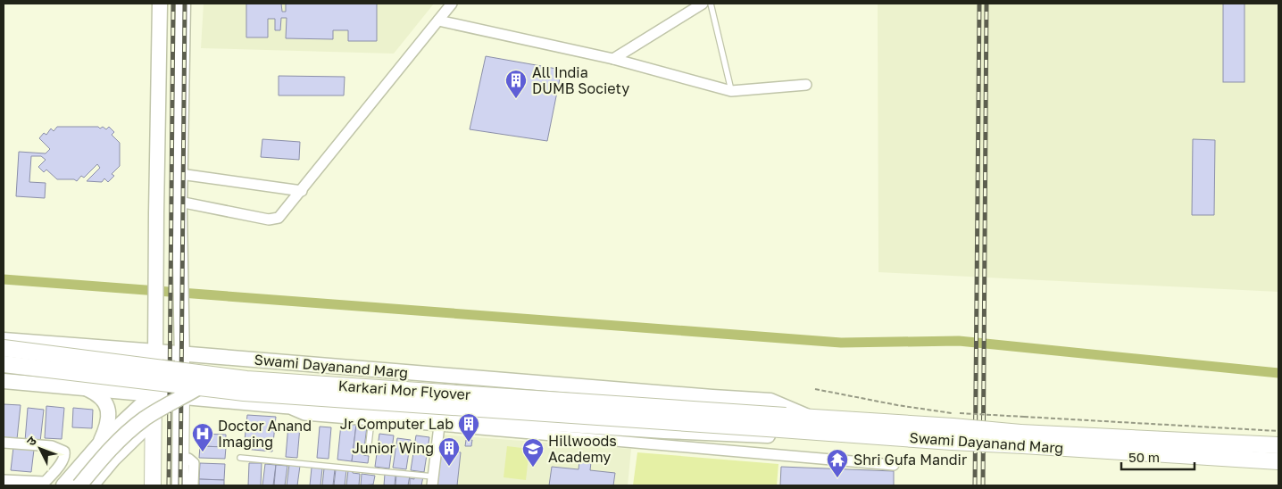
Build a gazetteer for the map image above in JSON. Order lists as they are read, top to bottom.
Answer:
{
  "streets": {
    "main road": ["Swami Dayanand Marg", "Karkari Mor Flyover"]
  },
  "crossings": [
    ["Swami Dayanand Marg", "Karkari Mor Flyover"]
  ],
  "places": {
    "building": ["All India DUMB Society", "Jr Computer Lab", "Junior Wing"],
    "hospital": ["Doctor Anand Imaging"],
    "school or university": ["Hillwoods Academy"],
    "temple": ["Shri Gufa Mandir"]
  },
  "scale_bar": "50 m",
  "north": "top left"
}
